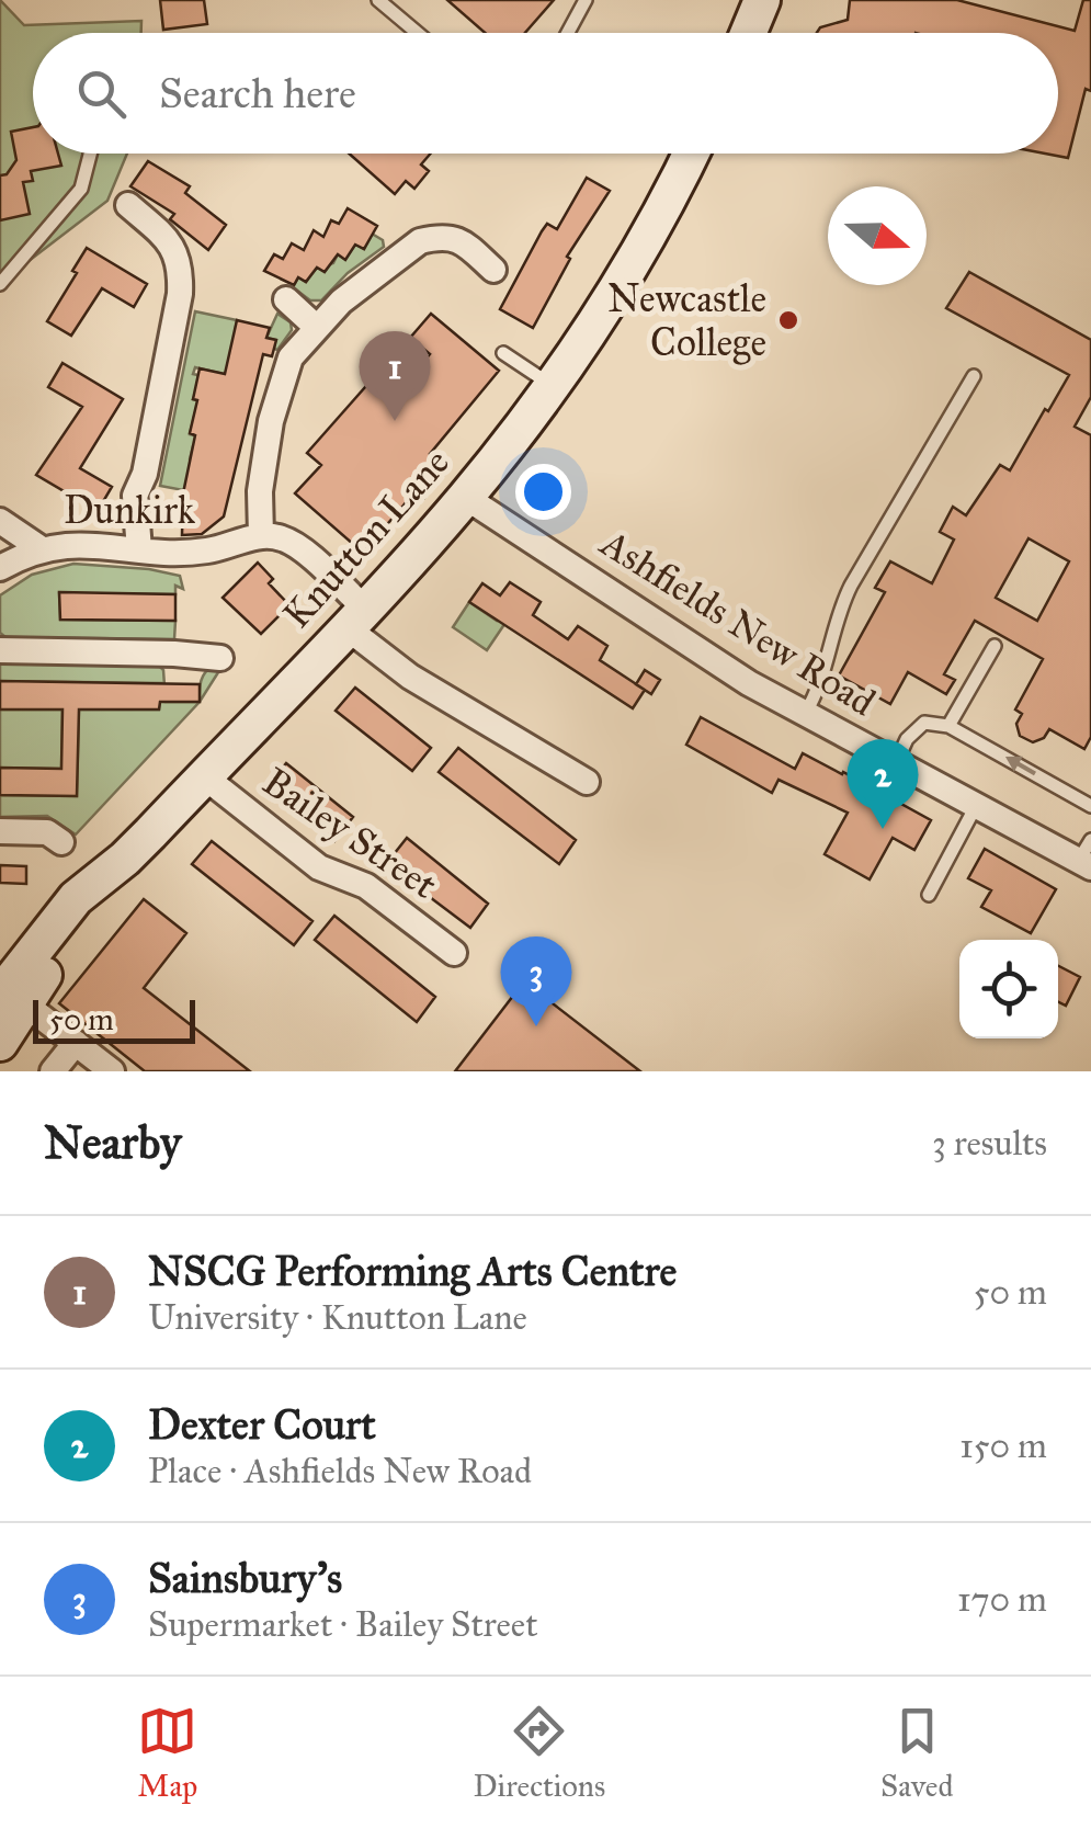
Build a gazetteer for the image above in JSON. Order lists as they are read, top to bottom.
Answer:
{
  "streets": {
    "main road": ["Knutton Lane"],
    "street": ["Dunkirk", "Ashfields New Road", "Bailey Street"]
  },
  "crossings": [
    ["Knutton Lane", "Ashfields New Road"],
    ["Knutton Lane", "Bailey Street"]
  ],
  "places": ["Newcastle College"],
  "scale_bar": "50 m",
  "north": "right",
  "page": {
    "search": "Search here",
    "pins": ["1", "2", "3"],
    "scale": "50 m",
    "heading": ["Nearby", "3 results"],
    "list": [
      {
        "mark": "1",
        "name": "NSCG Performing Arts Centre",
        "note": "University · Knutton Lane",
        "value": "50 m"
      },
      {
        "mark": "2",
        "name": "Dexter Court",
        "note": "Place · Ashfields New Road",
        "value": "150 m"
      },
      {
        "mark": "3",
        "name": "Sainsbury's",
        "note": "Supermarket · Bailey Street",
        "value": "170 m"
      }
    ],
    "nav": ["Map", "Directions", "Saved"]
  }
}
